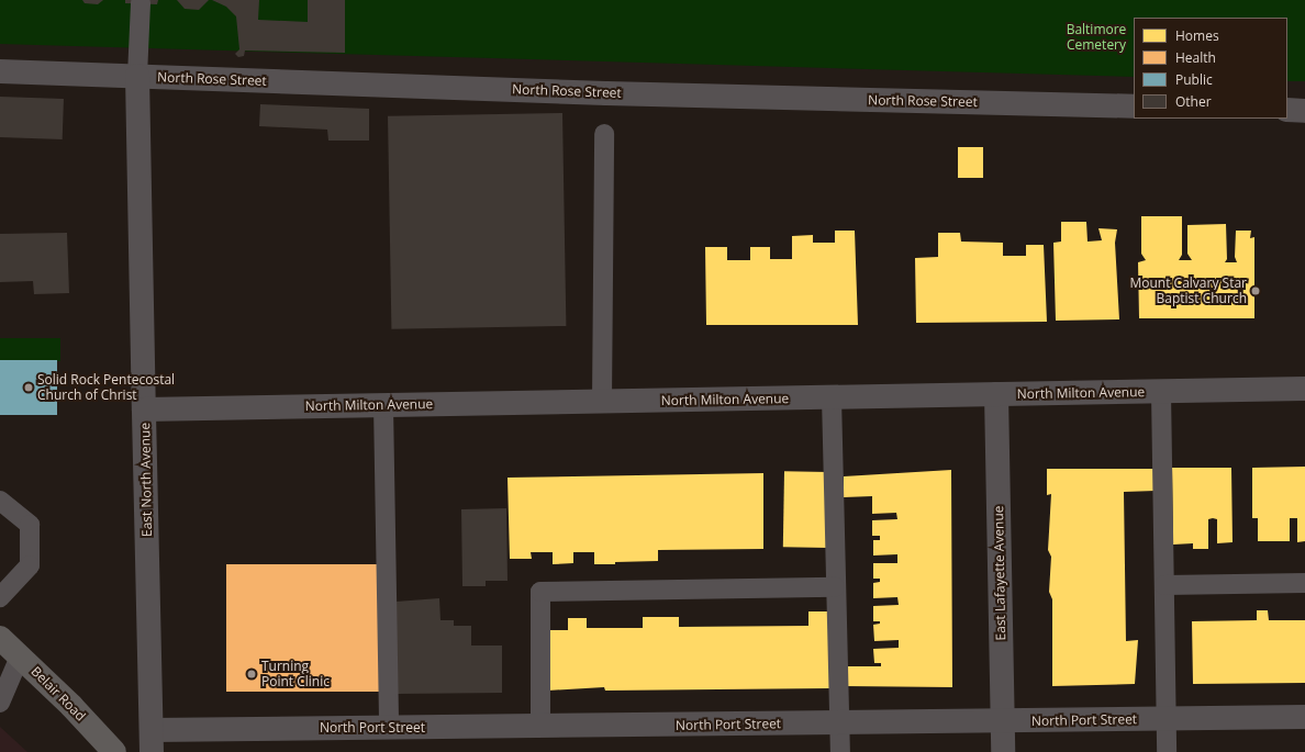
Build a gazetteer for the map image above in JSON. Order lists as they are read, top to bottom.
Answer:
{
  "streets": {
    "main road": ["Belair Road"],
    "street": [
      "North Rose Street",
      "North Milton Avenue",
      "East North Avenue",
      "East Lafayette Avenue",
      "North Port Street"
    ]
  },
  "crossings": [
    ["North Rose Street", "East North Avenue"],
    ["North Milton Avenue", "East North Avenue"],
    ["North Milton Avenue", "East Lafayette Avenue"],
    ["East North Avenue", "North Port Street"],
    ["East Lafayette Avenue", "North Port Street"]
  ],
  "parks": ["Baltimore Cemetery"],
  "places": ["Mount Calvary Star Baptist Church", "Solid Rock Pentecostal Church of Christ", "Turning Point Clinic"],
  "legend": [
    "Homes",
    "Health",
    "Public",
    "Other"
  ]
}
